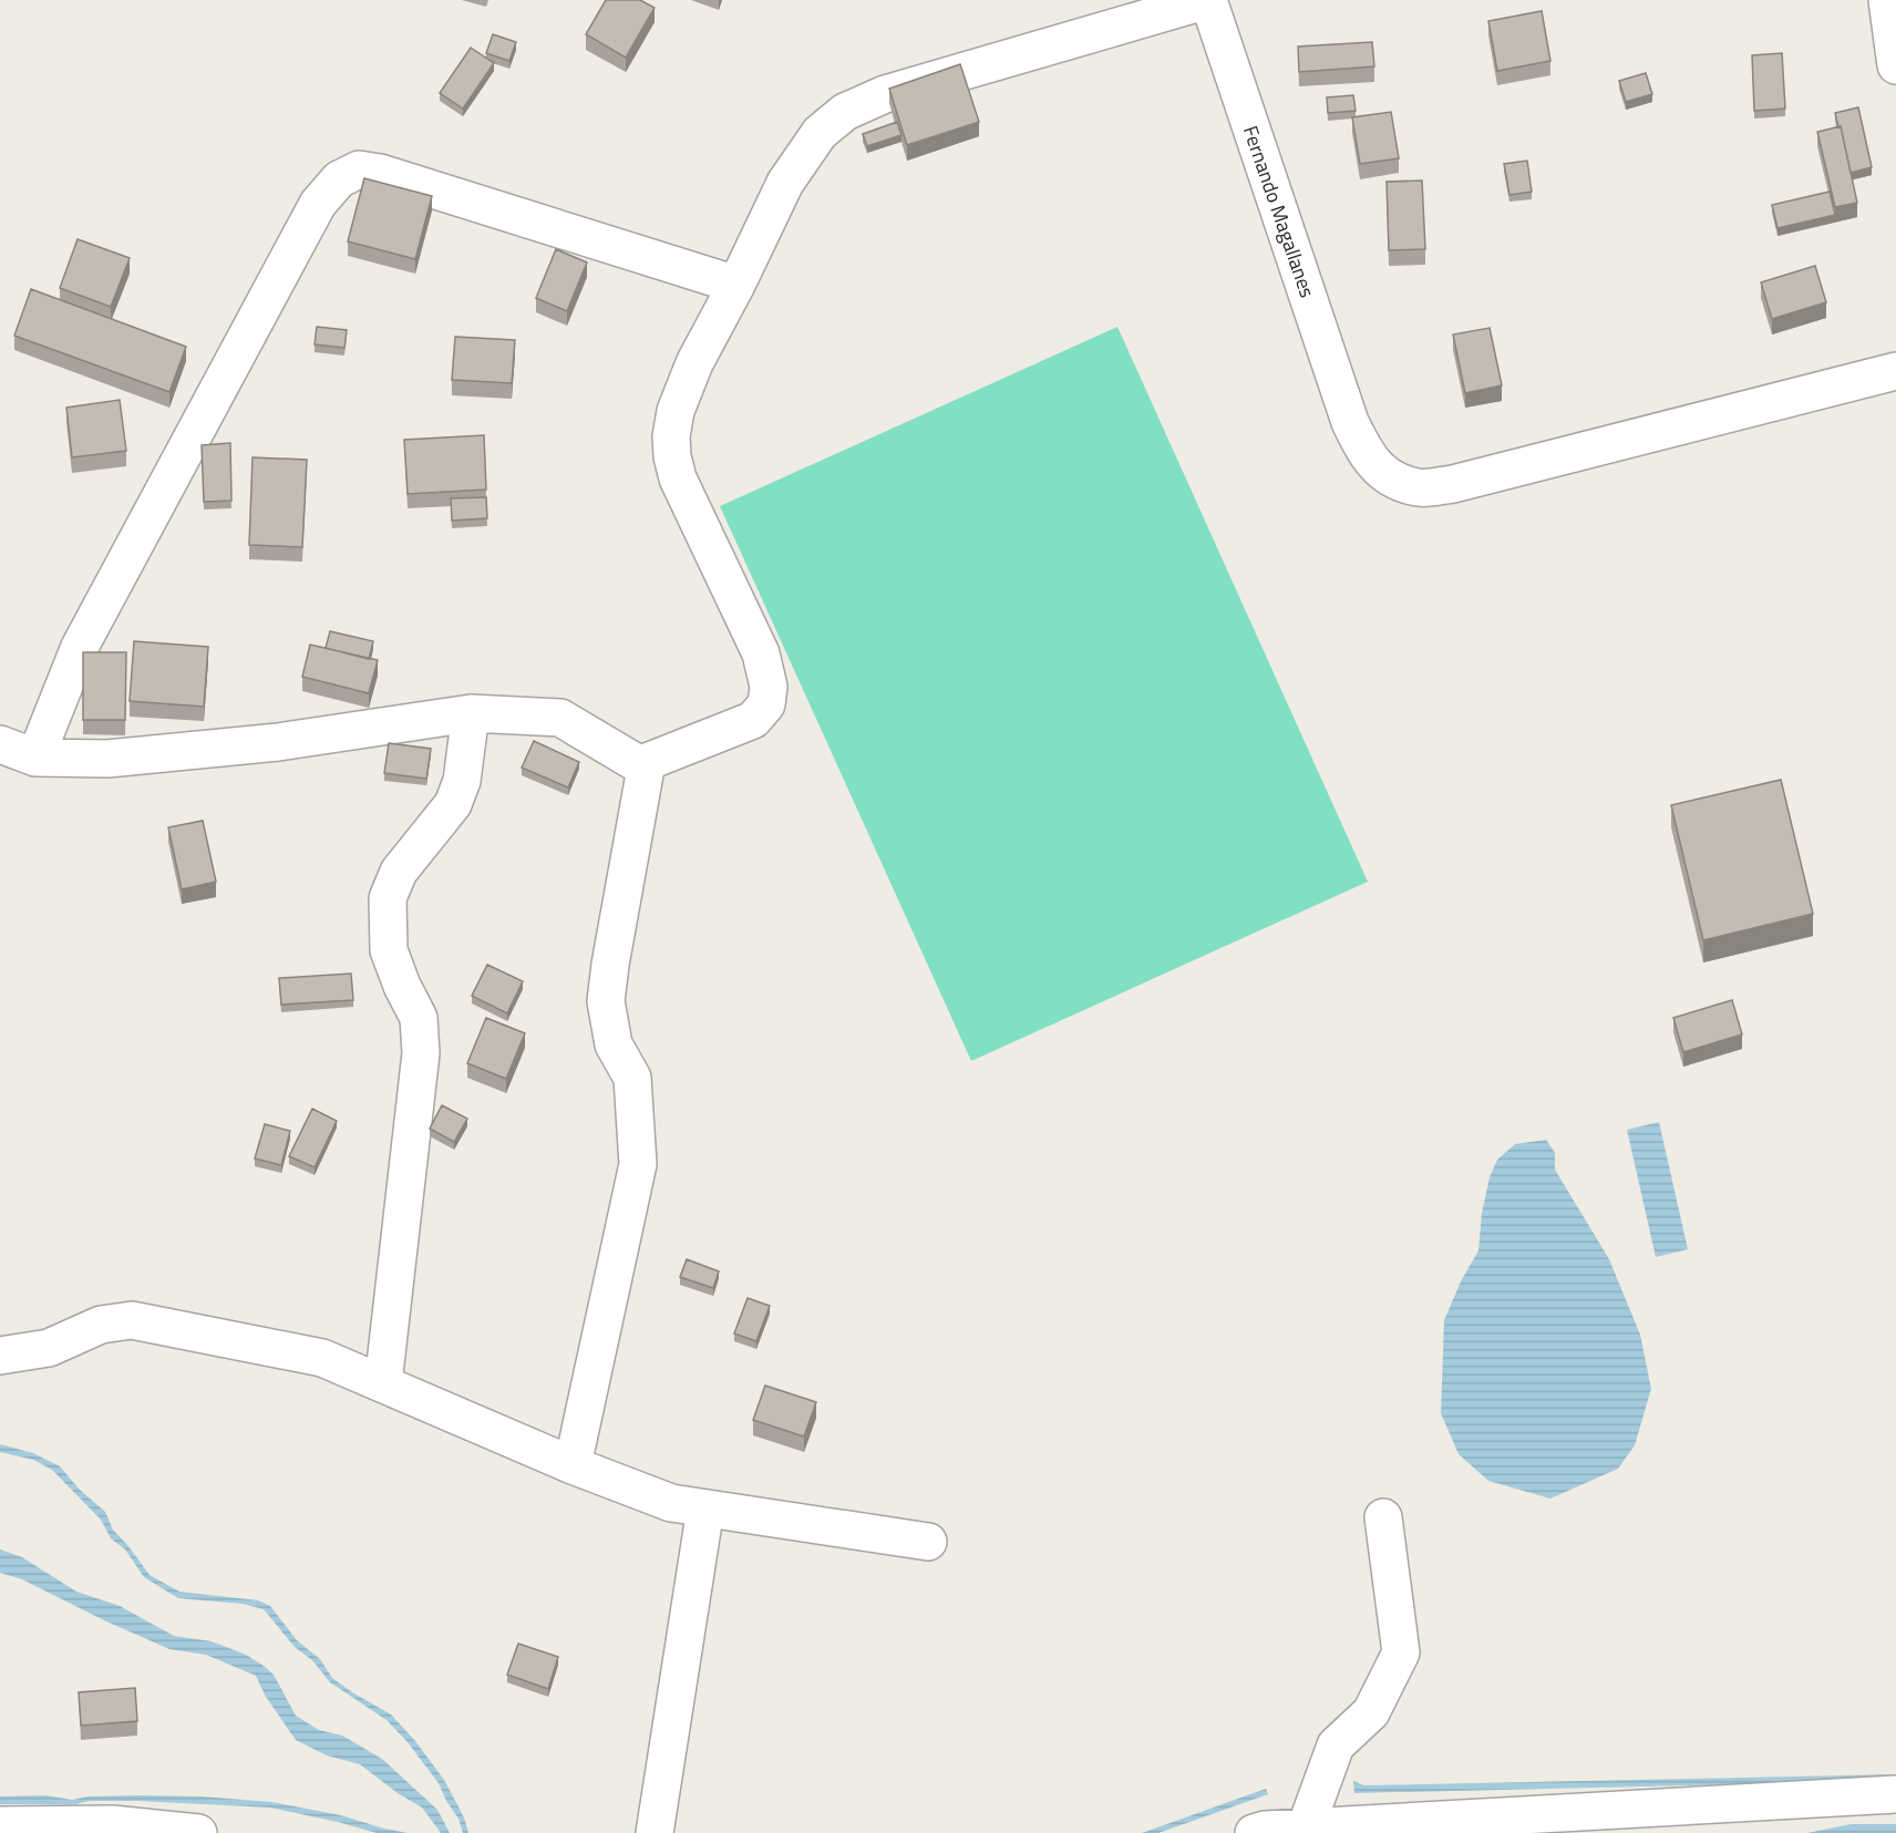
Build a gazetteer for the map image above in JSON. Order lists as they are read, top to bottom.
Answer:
{
  "streets": {
    "street": ["Fernando Magallanes"]
  }
}
